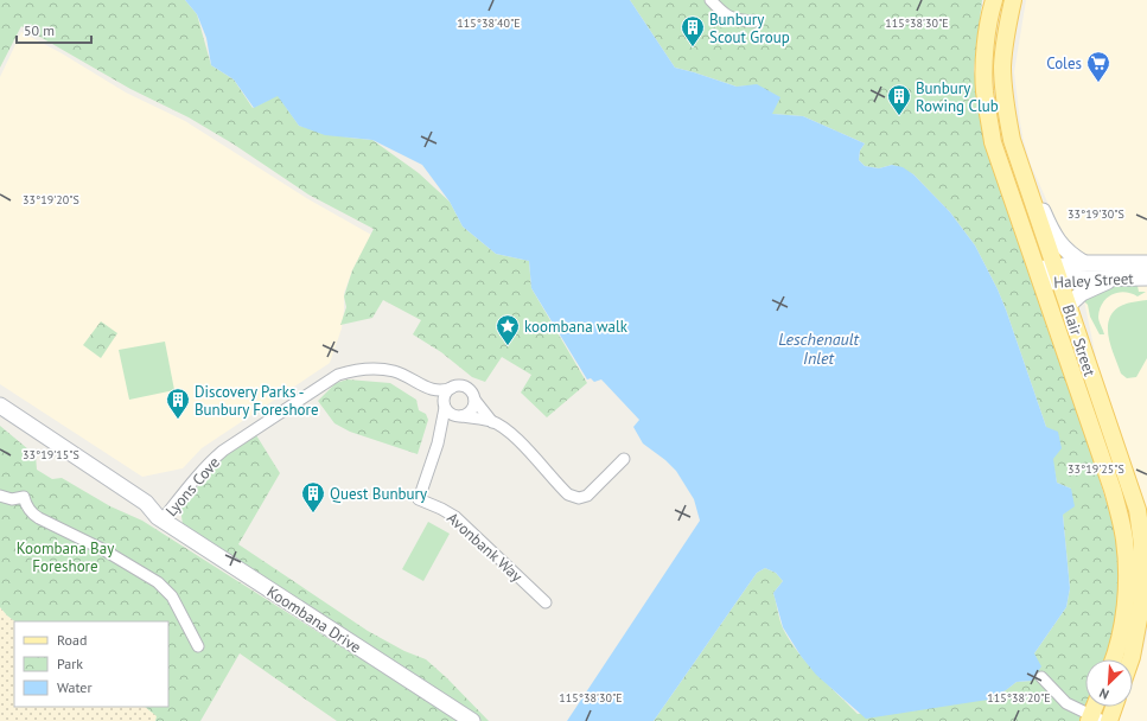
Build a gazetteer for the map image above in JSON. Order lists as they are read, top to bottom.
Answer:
{
  "streets": {
    "main road": ["Haley Street", "Blair Street", "Koombana Drive"],
    "street": ["Lyons Cove", "Avonbank Way"]
  },
  "crossings": [
    ["Haley Street", "Blair Street"],
    ["Lyons Cove", "Koombana Drive"]
  ],
  "water": ["Leschenault Inlet"],
  "parks": ["Koombana Bay Foreshore"],
  "places": {
    "building": [
      "Bunbury Scout Group",
      "Bunbury Rowing Club",
      "Discovery Parks - Bunbury Foreshore",
      "Quest Bunbury"
    ],
    "supermarket": ["Coles"],
    "place": ["koombana walk"]
  },
  "legend": ["Road", "Park", "Water"],
  "scale_bar": "50 m",
  "north": "bottom left",
  "coordinates": [
    "115°38'40\"E",
    "115°38'30\"E",
    "33°19'20\"S",
    "33°19'30\"S",
    "33°19'15\"S",
    "33°19'25\"S",
    "115°38'20\"E"
  ]
}
